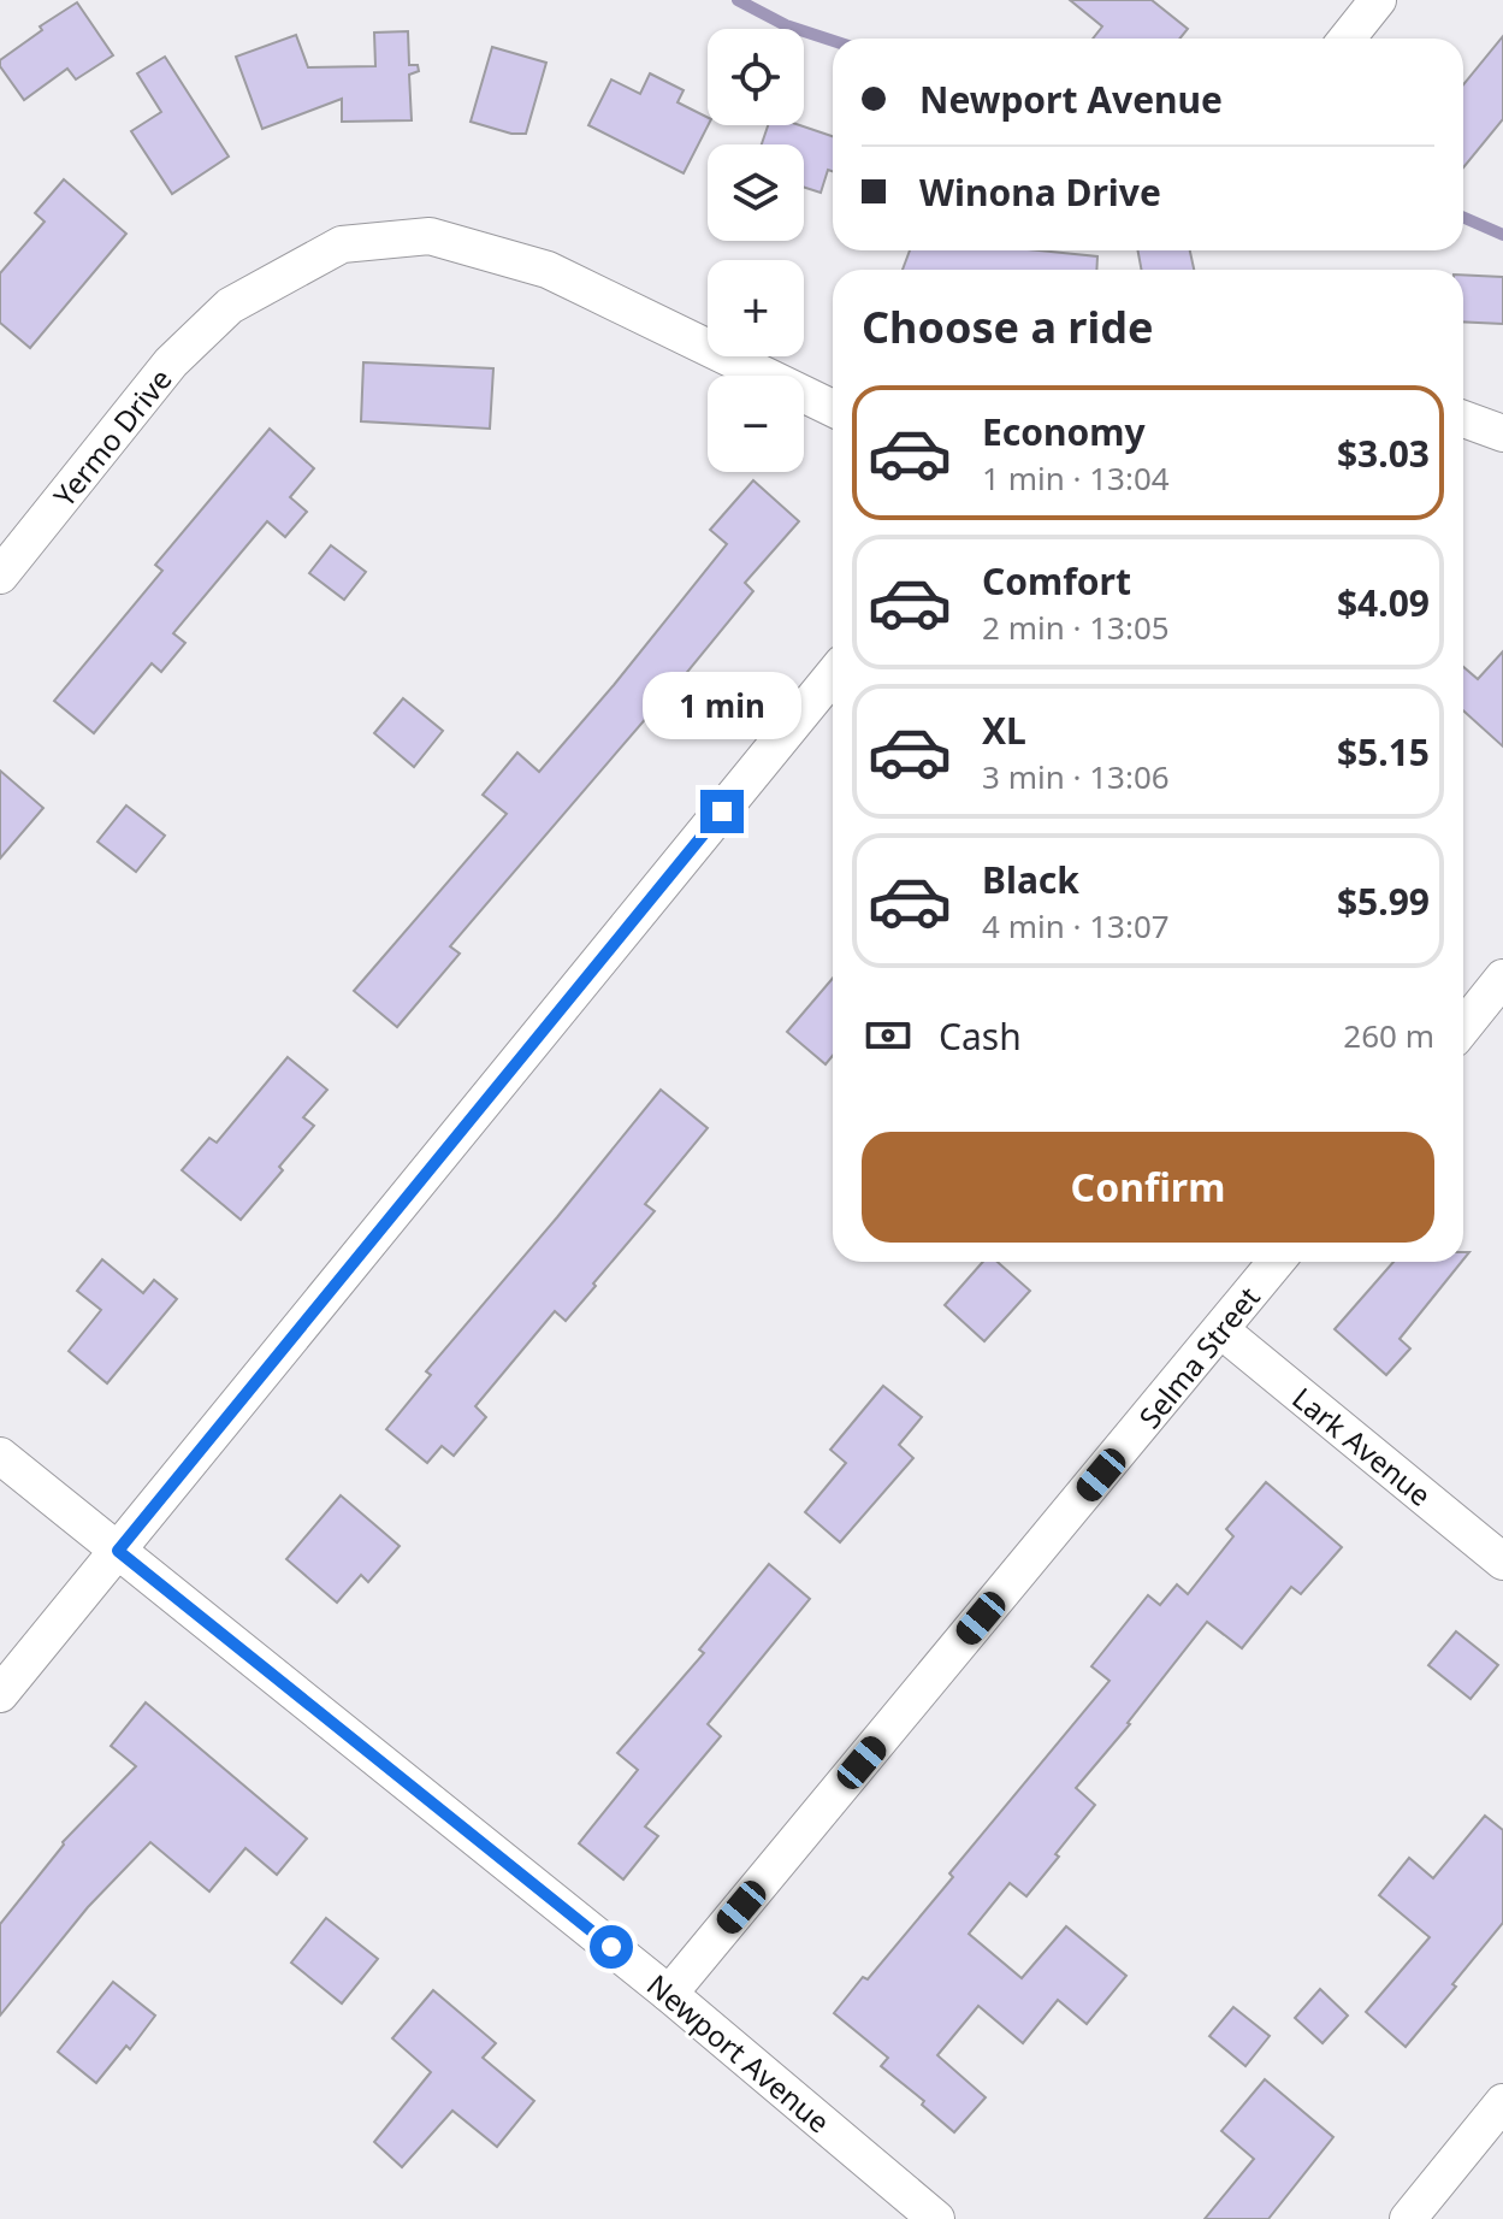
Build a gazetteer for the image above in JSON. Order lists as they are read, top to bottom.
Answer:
{
  "streets": {
    "street": [
      "Yermo Drive",
      "Selma Street",
      "Lark Avenue",
      "Newport Avenue"
    ]
  },
  "crossings": [
    ["Selma Street", "Lark Avenue"],
    ["Selma Street", "Newport Avenue"]
  ],
  "page": {
    "map_buttons": ["+", "−"],
    "banner": ["Newport Avenue", "Winona Drive"],
    "heading": "Choose a ride",
    "list": [
      {
        "name": "Economy",
        "note": "1 min · 13:04",
        "value": "$3.03"
      },
      {
        "name": "Comfort",
        "note": "2 min · 13:05",
        "value": "$4.09"
      },
      {
        "name": "XL",
        "note": "3 min · 13:06",
        "value": "$5.15"
      },
      {
        "name": "Black",
        "note": "4 min · 13:07",
        "value": "$5.99"
      }
    ],
    "bubble": "1 min",
    "pay": ["Cash", "260 m"],
    "buttons": "Confirm"
  }
}
